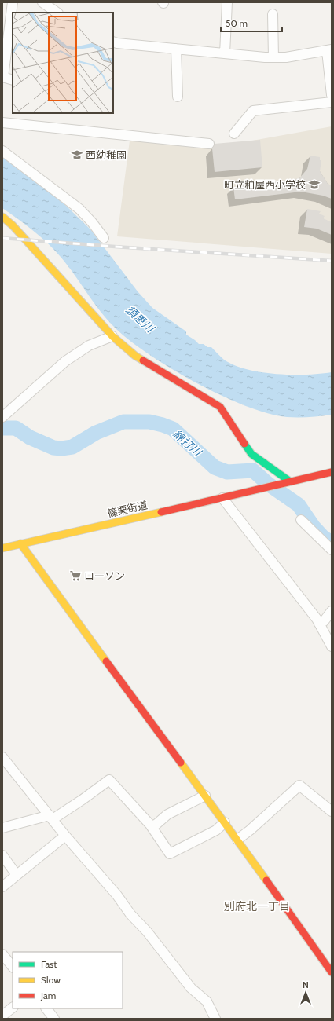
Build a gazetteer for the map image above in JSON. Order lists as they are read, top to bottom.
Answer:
{
  "streets": {
    "street": ["篠栗街道"]
  },
  "districts": ["別府北一丁目"],
  "water": ["須恵川", "綿打川"],
  "places": {
    "school or university": ["西幼稚園", "町立粕屋西小学校"],
    "supermarket": ["ローソン"]
  },
  "legend": ["Fast", "Slow", "Jam"],
  "scale_bar": "50 m",
  "north": "top"
}
